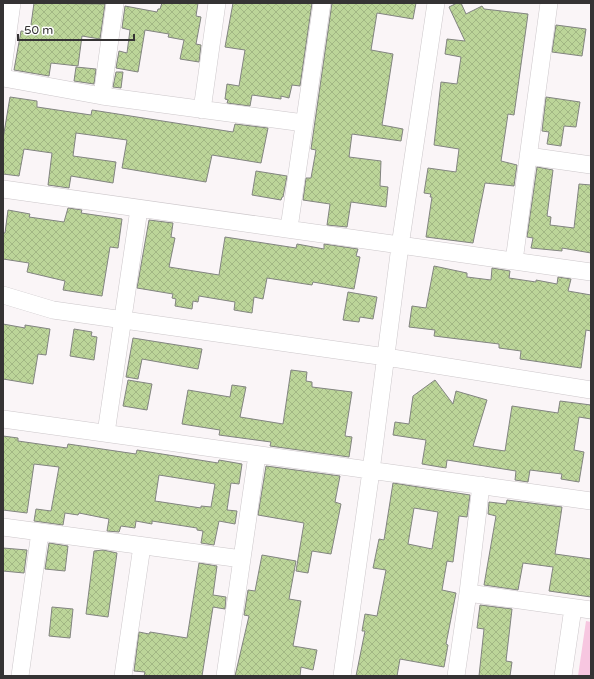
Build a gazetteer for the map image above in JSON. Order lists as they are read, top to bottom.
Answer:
{
  "scale_bar": "50 m"
}
